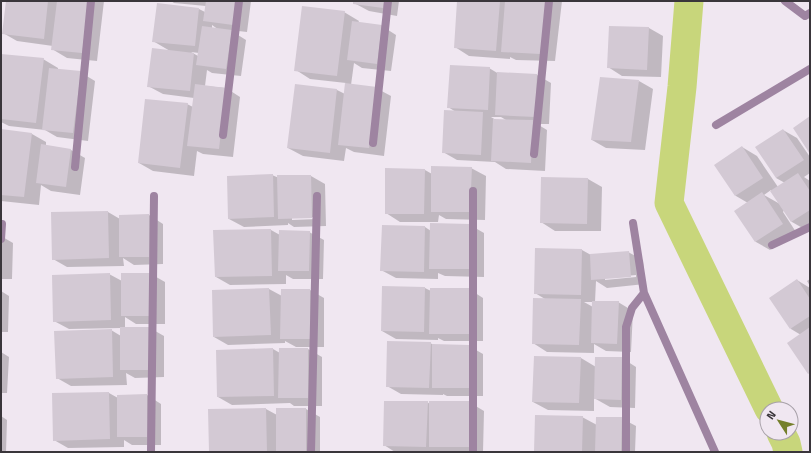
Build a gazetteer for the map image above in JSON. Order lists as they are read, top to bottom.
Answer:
{
  "north": "top left"
}
